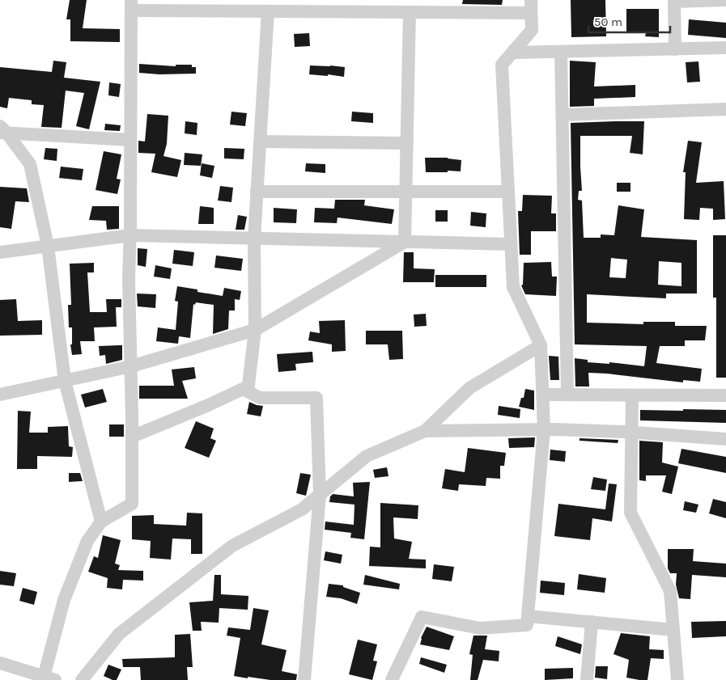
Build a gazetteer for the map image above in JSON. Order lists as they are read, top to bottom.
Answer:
{
  "scale_bar": "50 m"
}
